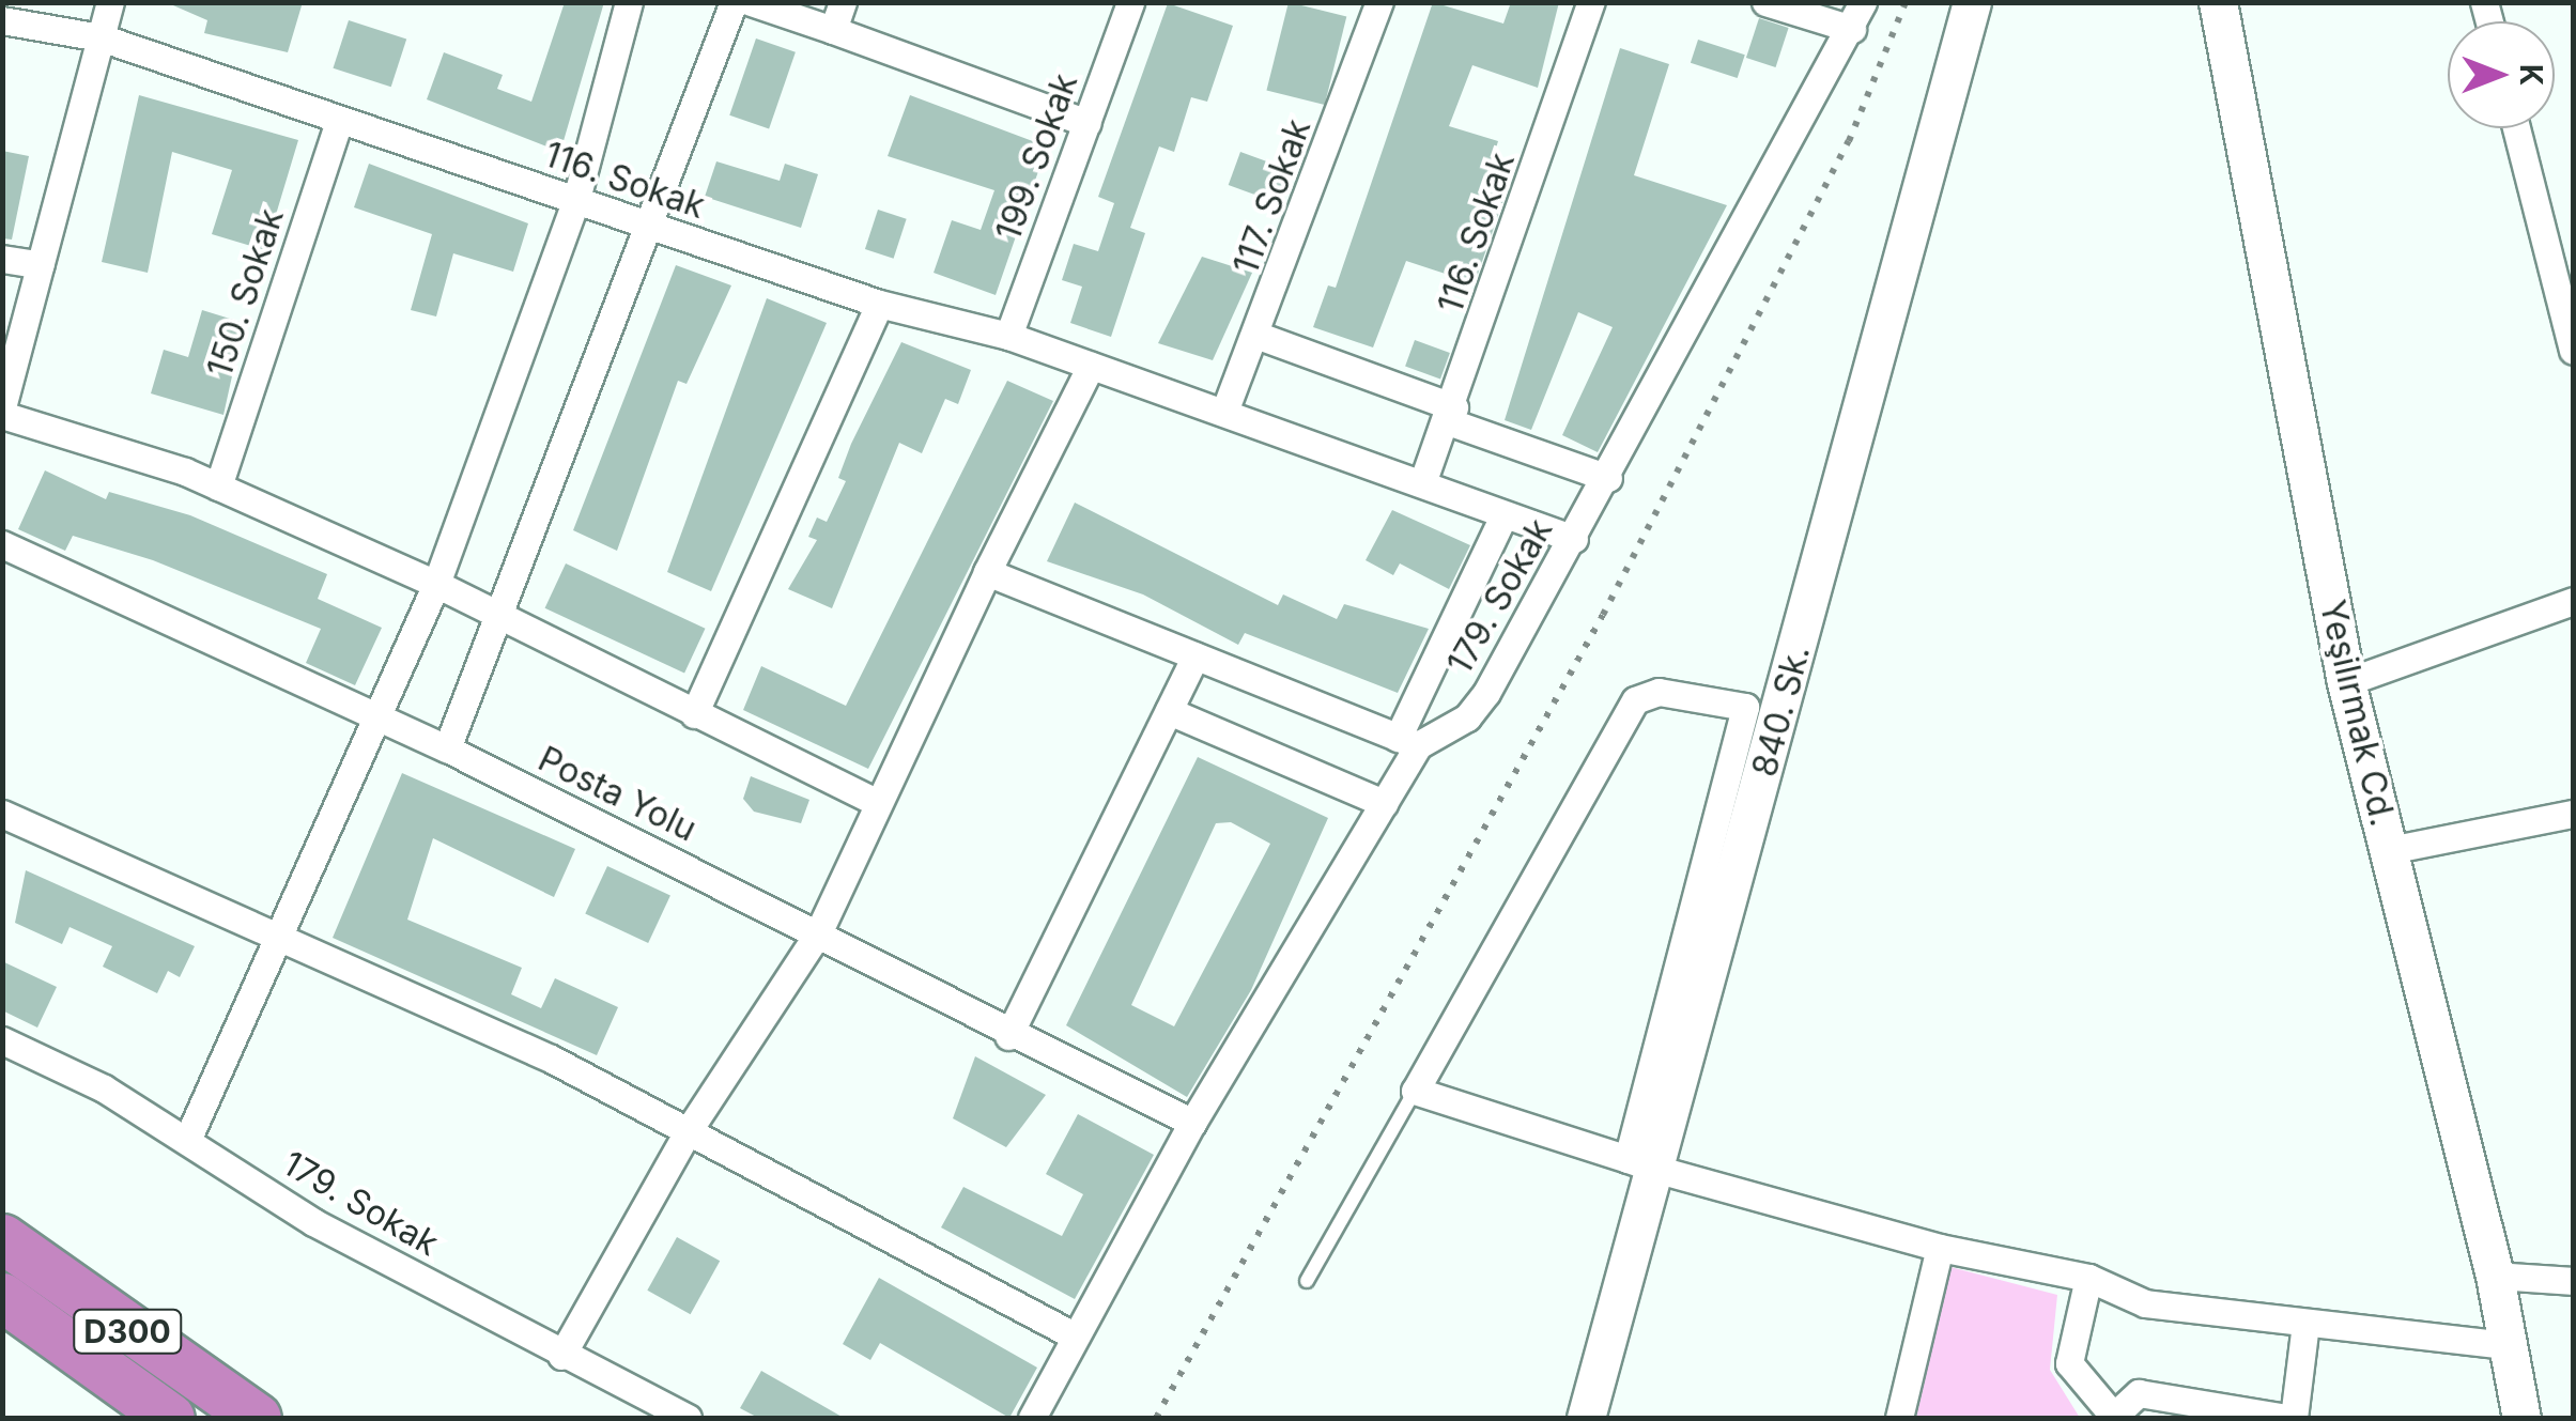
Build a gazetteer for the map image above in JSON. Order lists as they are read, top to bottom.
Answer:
{
  "streets": {
    "highway": ["D300"],
    "street": [
      "199. Sokak",
      "116. Sokak",
      "117. Sokak",
      "150. Sokak",
      "179. Sokak",
      "840. Sk.",
      "Yeşilırmak Cd.",
      "Posta Yolu"
    ]
  },
  "crossings": [
    ["199. Sokak", "116. Sokak"],
    ["116. Sokak", "117. Sokak"],
    ["116. Sokak", "150. Sokak"],
    ["116. Sokak", "179. Sokak"],
    ["179. Sokak", "Posta Yolu"]
  ],
  "north": "right"
}
